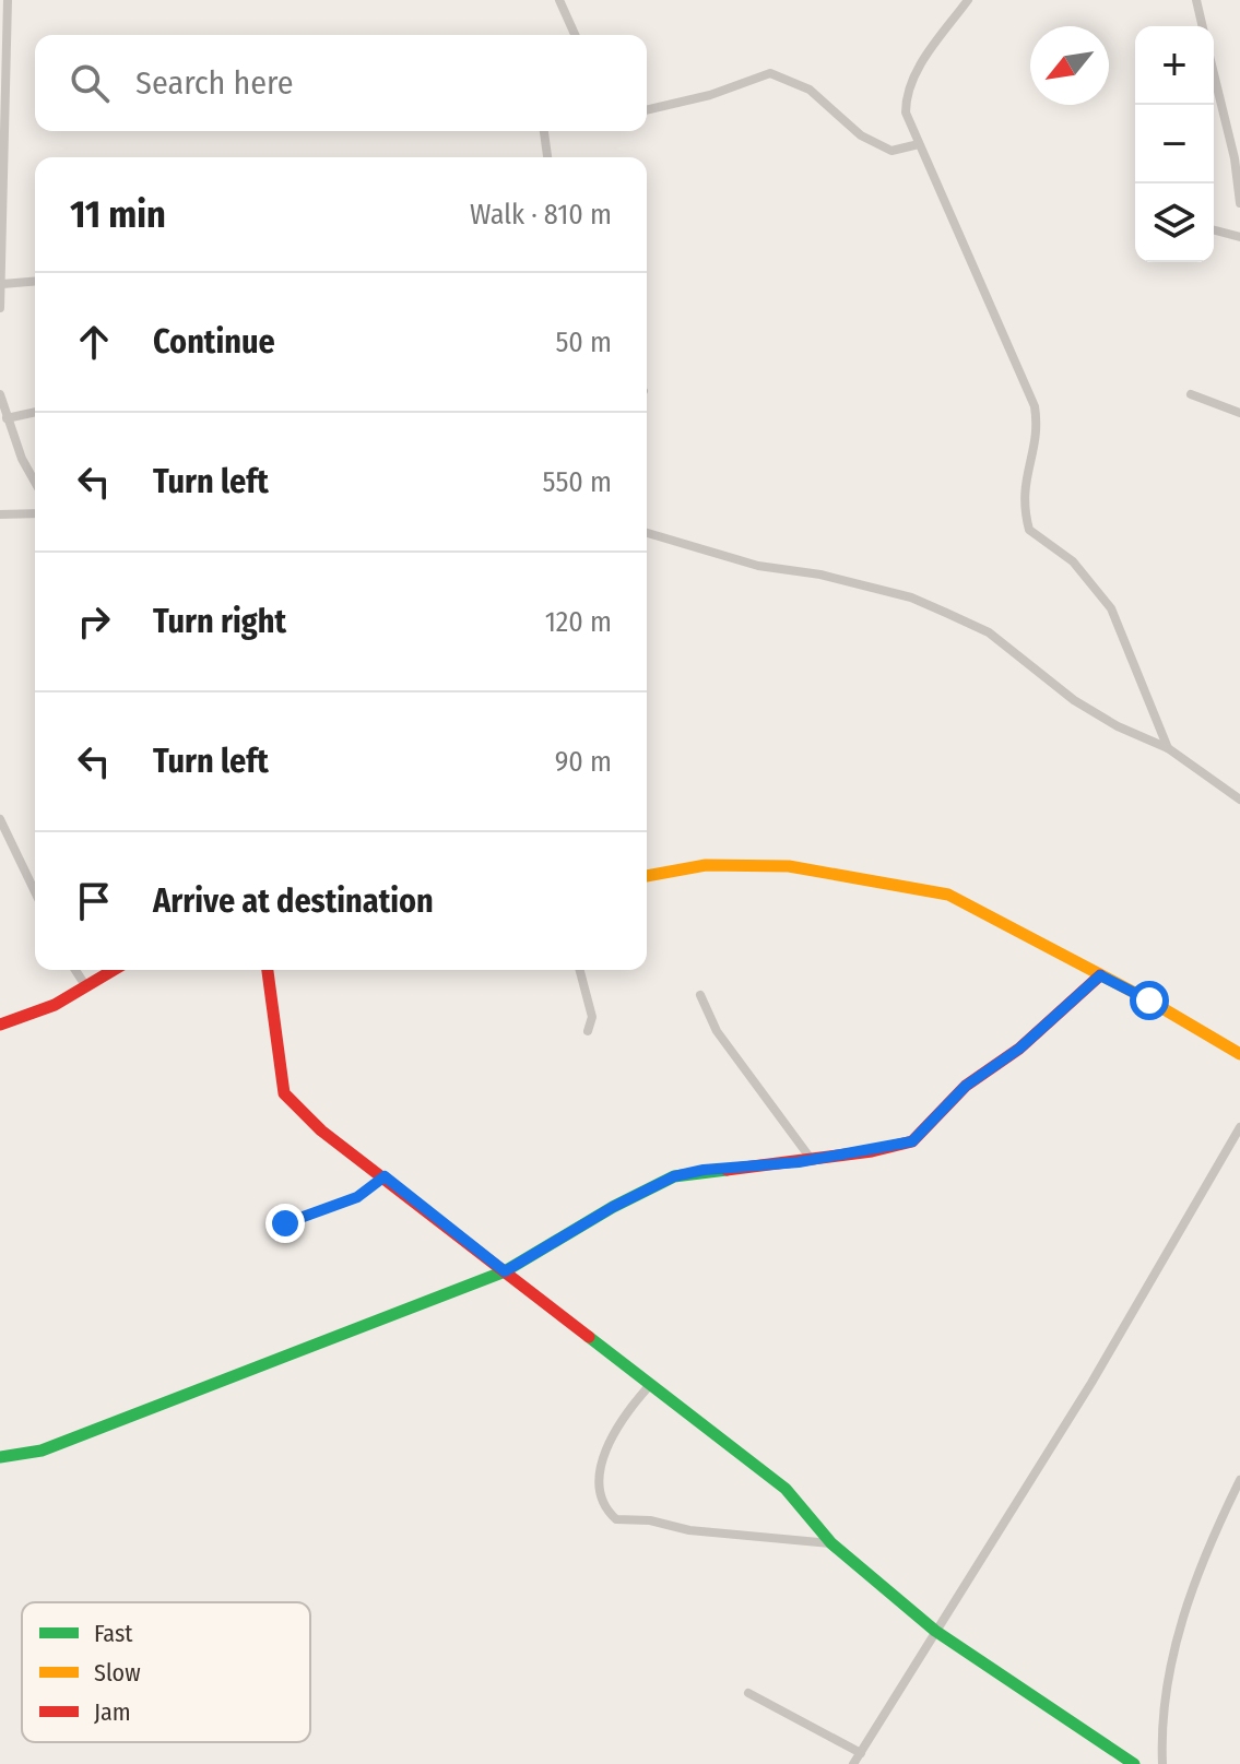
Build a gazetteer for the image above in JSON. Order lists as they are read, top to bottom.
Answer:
{
  "legend": ["Fast", "Slow", "Jam"],
  "north": "bottom left",
  "page": {
    "map_buttons": ["+", "−"],
    "search": "Search here",
    "heading": ["11 min", "Walk · 810 m"],
    "list": [
      ["Continue", "50 m"],
      ["Turn left", "550 m"],
      ["Turn right", "120 m"],
      ["Turn left", "90 m"],
      "Arrive at destination"
    ]
  }
}
